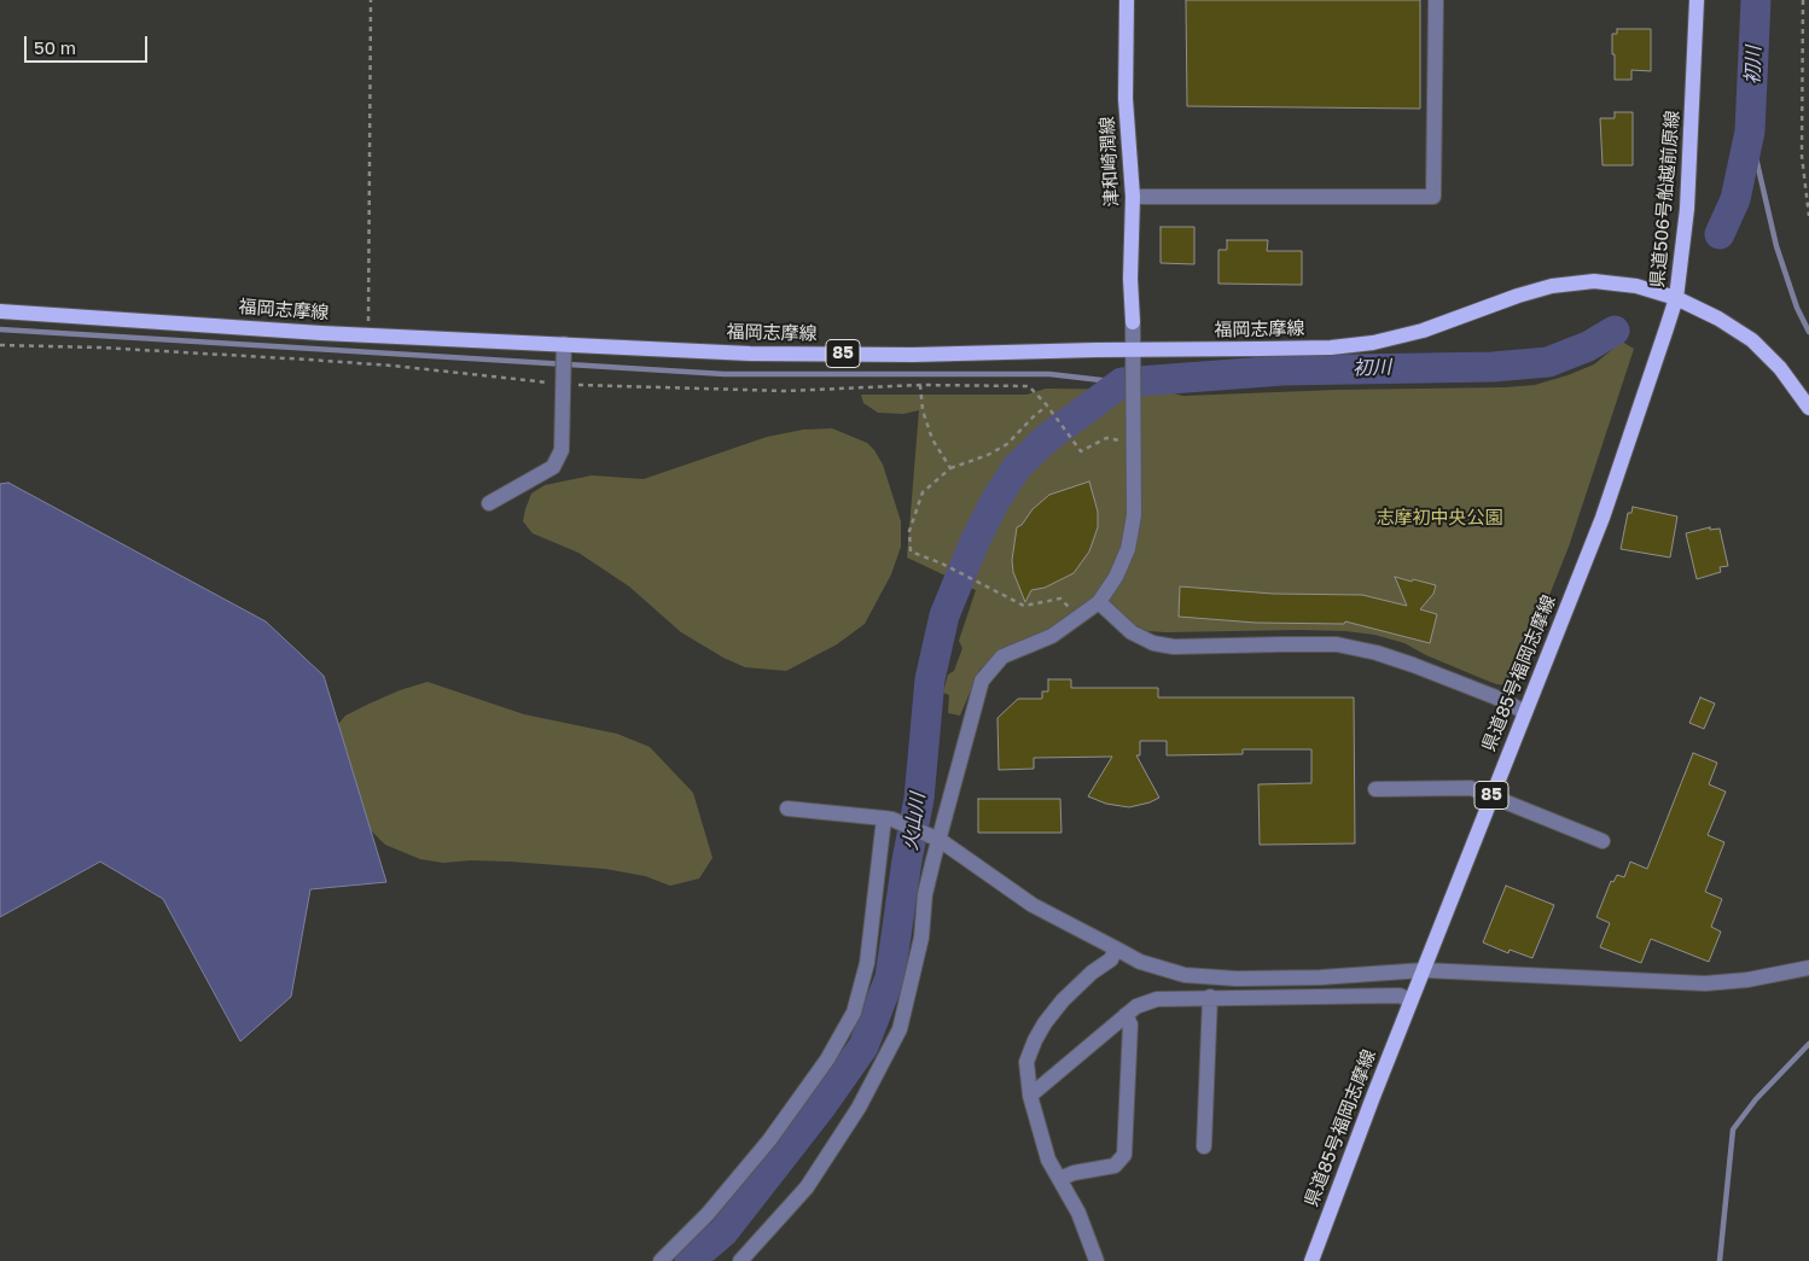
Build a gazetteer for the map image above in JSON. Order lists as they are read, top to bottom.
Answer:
{
  "streets": {
    "main road": [
      "津和崎潤線",
      "県道506号船越前原線",
      "福岡志摩線",
      "85",
      "県道85号福岡志摩線"
    ]
  },
  "crossings": [
    ["県道506号船越前原線", "福岡志摩線"],
    ["県道506号船越前原線", "県道85号福岡志摩線"],
    ["福岡志摩線", "県道85号福岡志摩線"]
  ],
  "water": ["初川", "火山川"],
  "parks": ["志摩初中央公園"],
  "scale_bar": "50 m"
}
